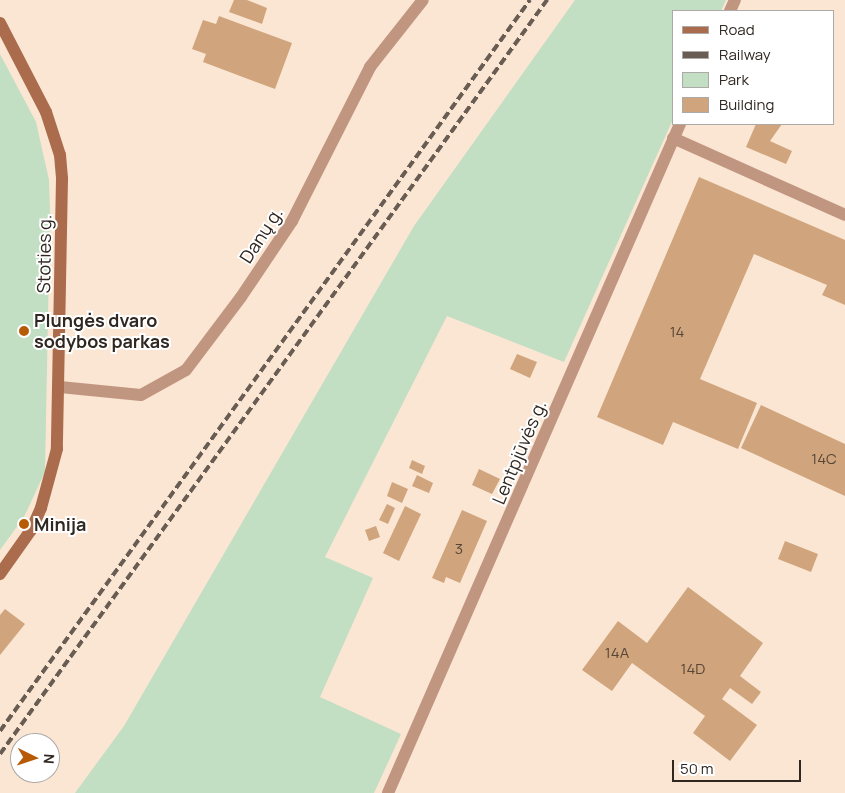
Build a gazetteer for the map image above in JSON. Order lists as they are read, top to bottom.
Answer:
{
  "streets": {
    "main road": ["Stoties g."],
    "street": ["Danų g.", "Lentpjūvės g."]
  },
  "crossings": [
    ["Danų g.", "Stoties g."]
  ],
  "places": ["Plungės dvaro sodybos parkas", "Minija"],
  "house_numbers": [
    "14",
    "14C",
    "3",
    "14A",
    "14D"
  ],
  "legend": [
    "Road",
    "Railway",
    "Park",
    "Building"
  ],
  "scale_bar": "50 m",
  "north": "right"
}
